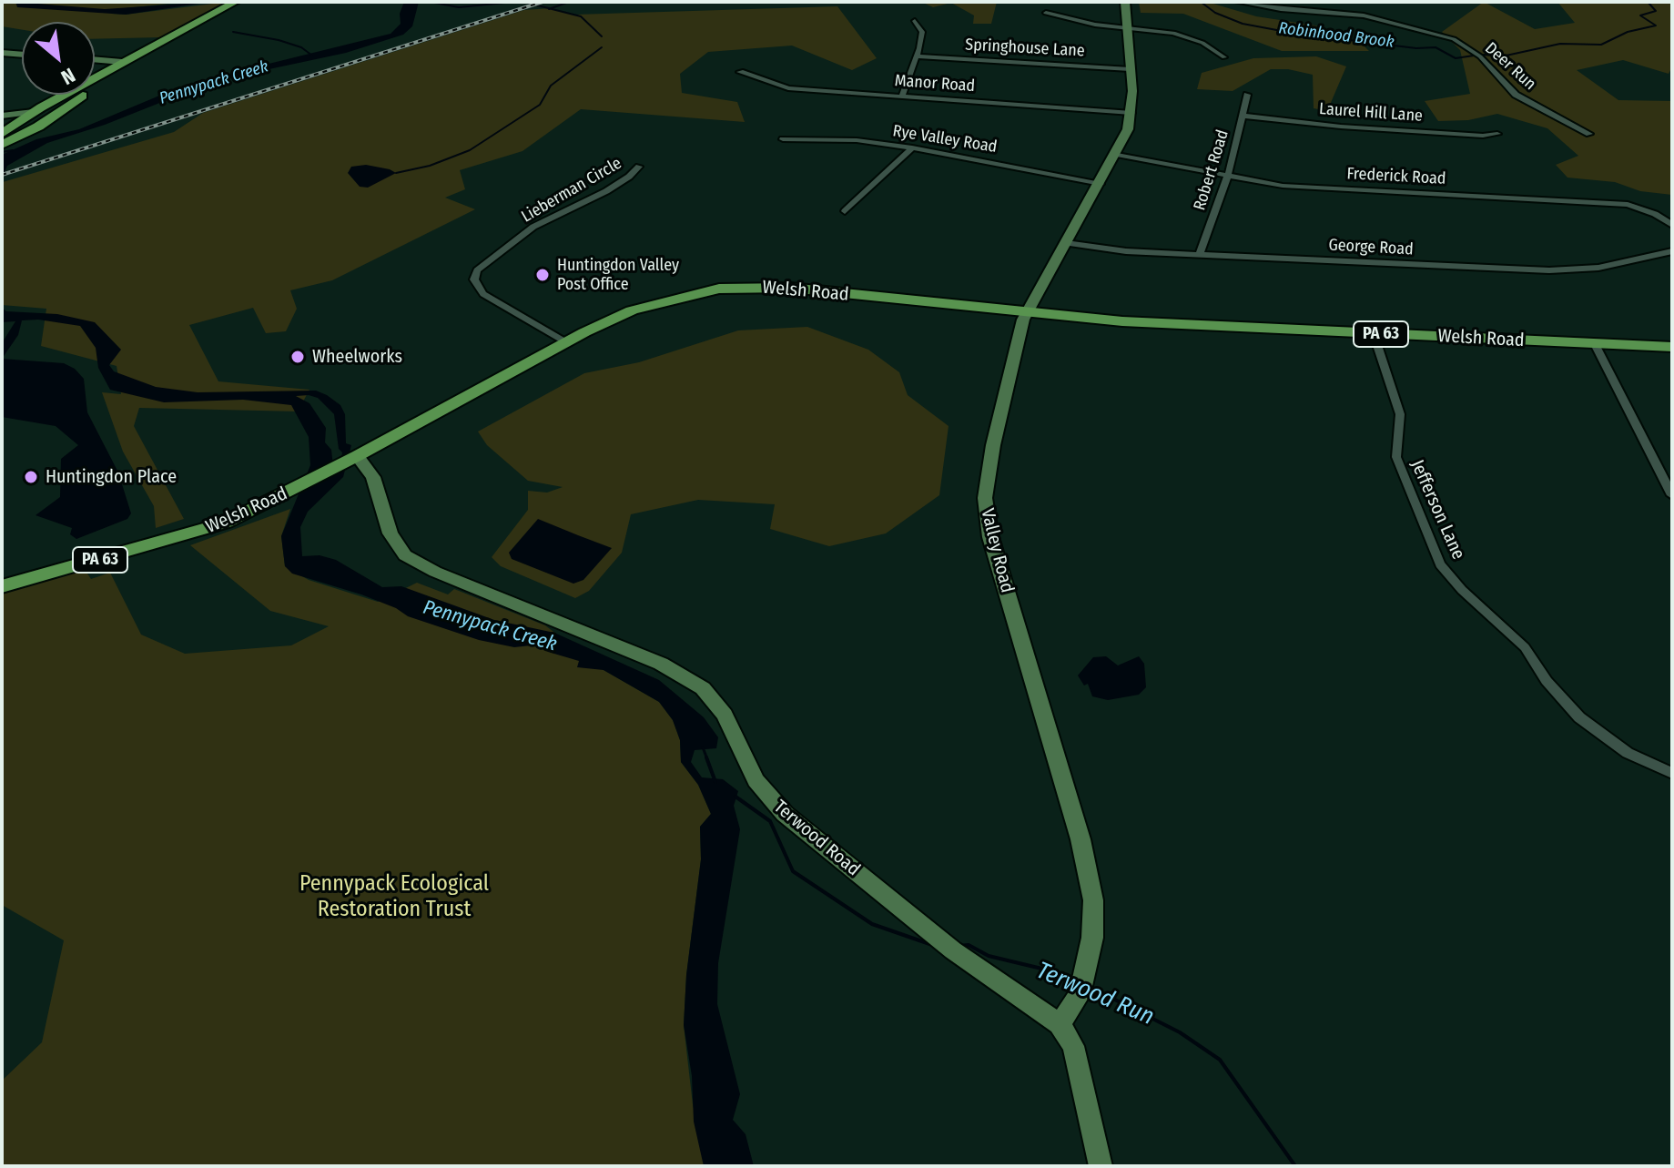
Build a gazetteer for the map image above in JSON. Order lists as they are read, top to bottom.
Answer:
{
  "streets": {
    "main road": ["Welsh Road", "PA 63"],
    "street": [
      "Springhouse Lane",
      "Deer Run",
      "Manor Road",
      "Laurel Hill Lane",
      "Rye Valley Road",
      "Robert Road",
      "Frederick Road",
      "Lieberman Circle",
      "George Road",
      "Jefferson Lane",
      "Valley Road",
      "Terwood Road"
    ]
  },
  "crossings": [
    ["Springhouse Lane", "Valley Road"],
    ["Manor Road", "Valley Road"],
    ["Laurel Hill Lane", "Robert Road"],
    ["Rye Valley Road", "Valley Road"],
    ["Robert Road", "Frederick Road"],
    ["Robert Road", "George Road"],
    ["Frederick Road", "Valley Road"],
    ["Lieberman Circle", "Welsh Road"],
    ["George Road", "Valley Road"],
    ["Welsh Road", "Jefferson Lane"],
    ["Welsh Road", "Valley Road"],
    ["Welsh Road", "Terwood Road"],
    ["Valley Road", "Terwood Road"]
  ],
  "water": ["Robinhood Brook", "Pennypack Creek", "Terwood Run"],
  "parks": ["Pennypack Ecological Restoration Trust"],
  "places": ["Huntingdon Valley Post Office", "Wheelworks", "Huntingdon Place"],
  "north": "bottom right"
}
